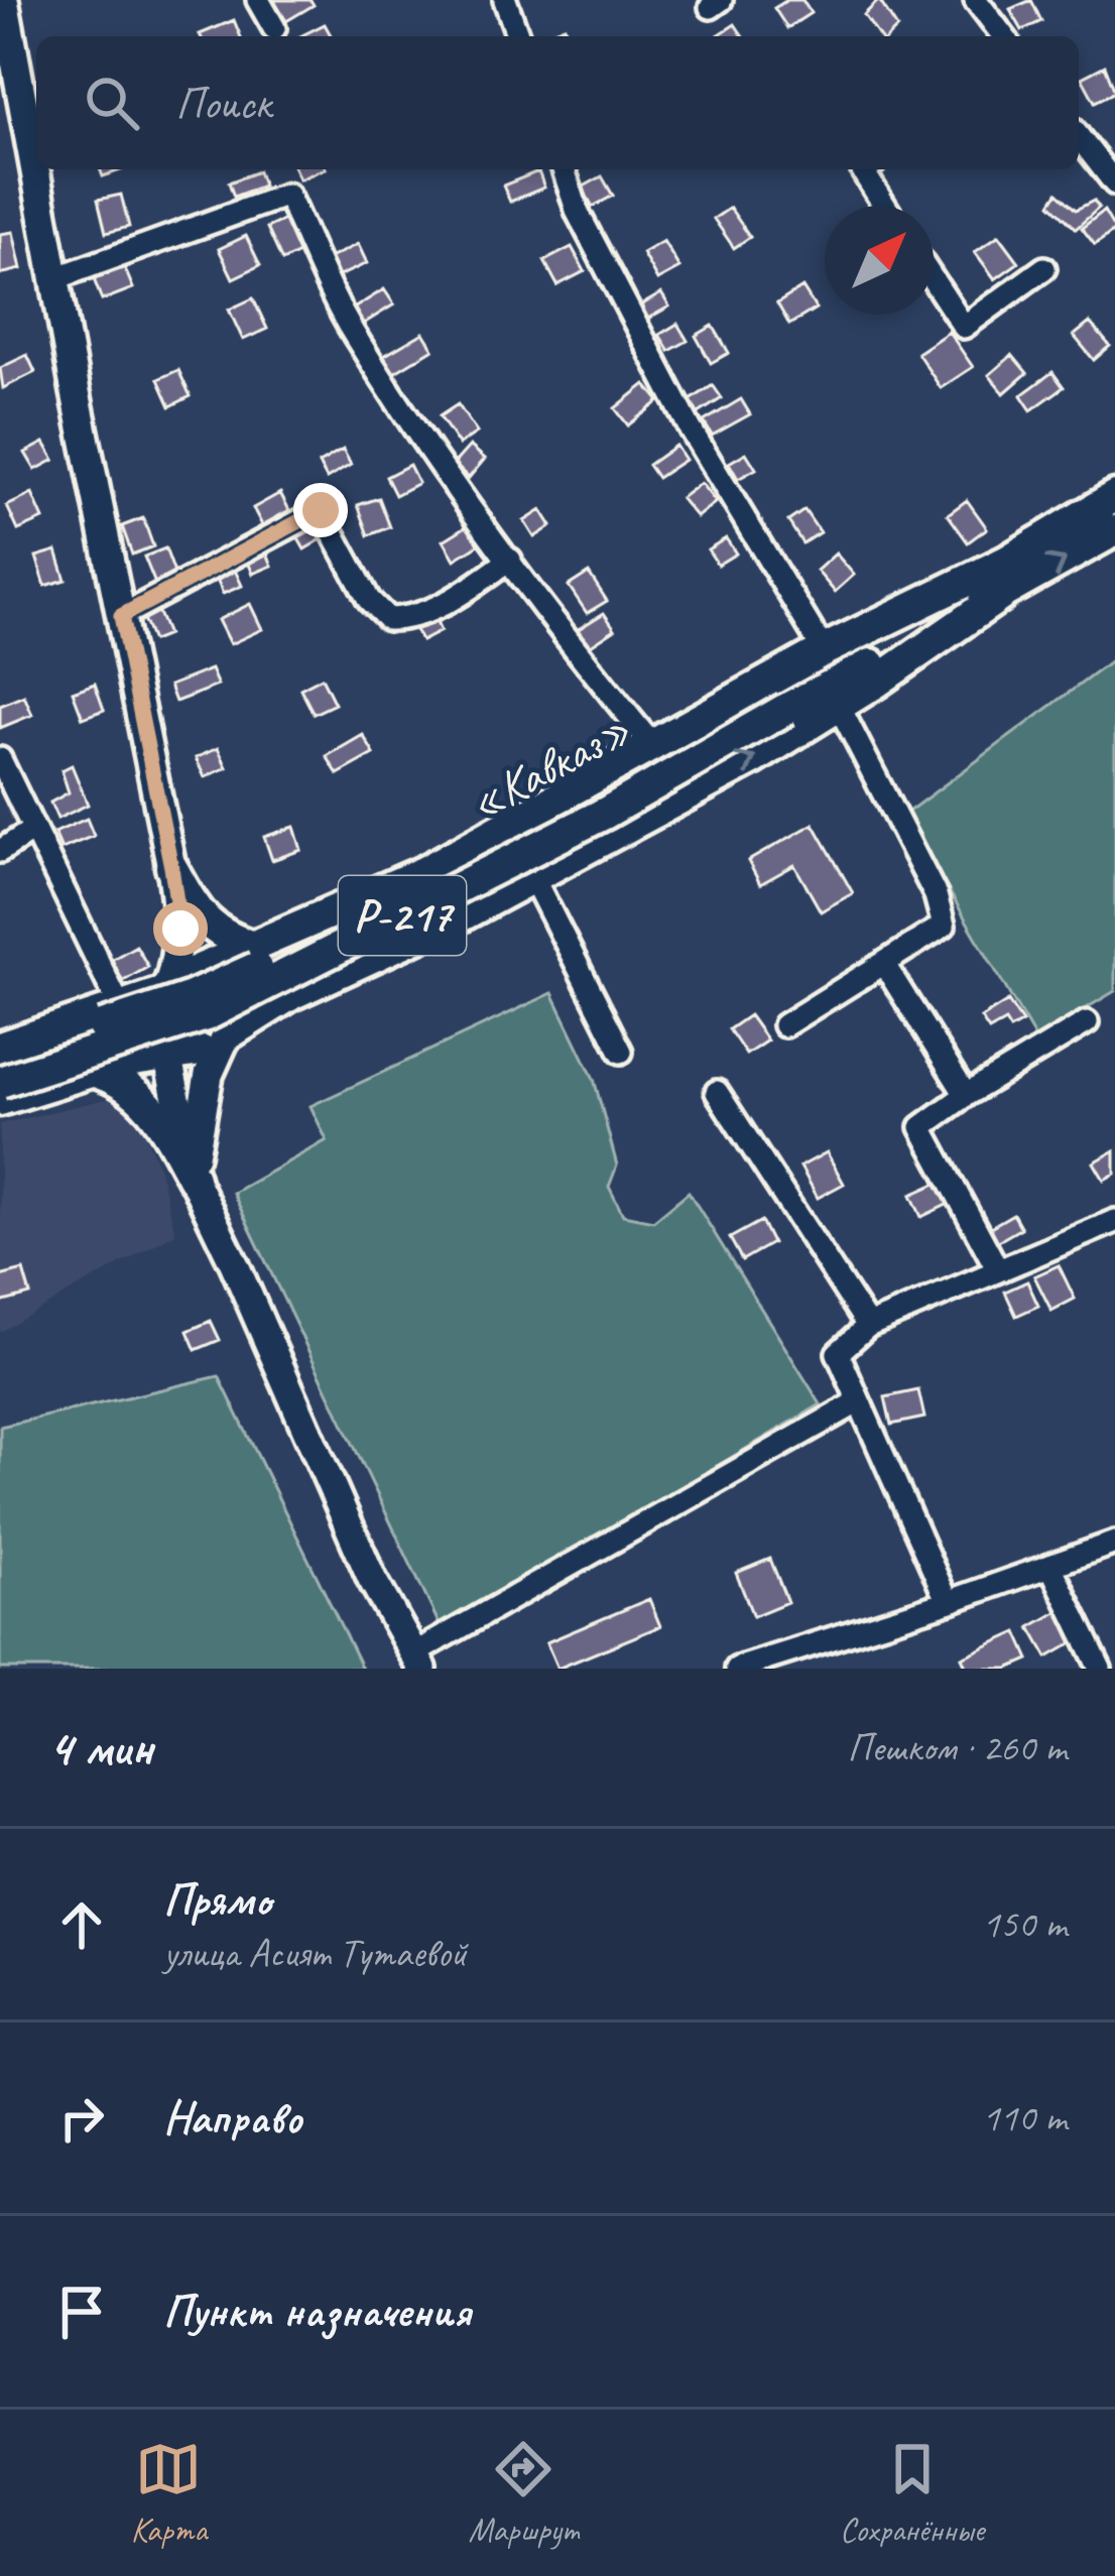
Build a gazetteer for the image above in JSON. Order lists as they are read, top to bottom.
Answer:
{
  "streets": {
    "highway": ["«Кавказ»", "Р-217"]
  },
  "crossings": [
    ["«Кавказ»", "Р-217"]
  ],
  "north": "top right",
  "page": {
    "search": "Поиск",
    "heading": ["4 мин", "Пешком · 260 m"],
    "list": [
      ["Прямо", "улица Асият Тутаевой", "150 m"],
      ["Направо", "110 m"],
      "Пункт назначения"
    ],
    "nav": ["Карта", "Маршрут", "Сохранённые"]
  }
}
